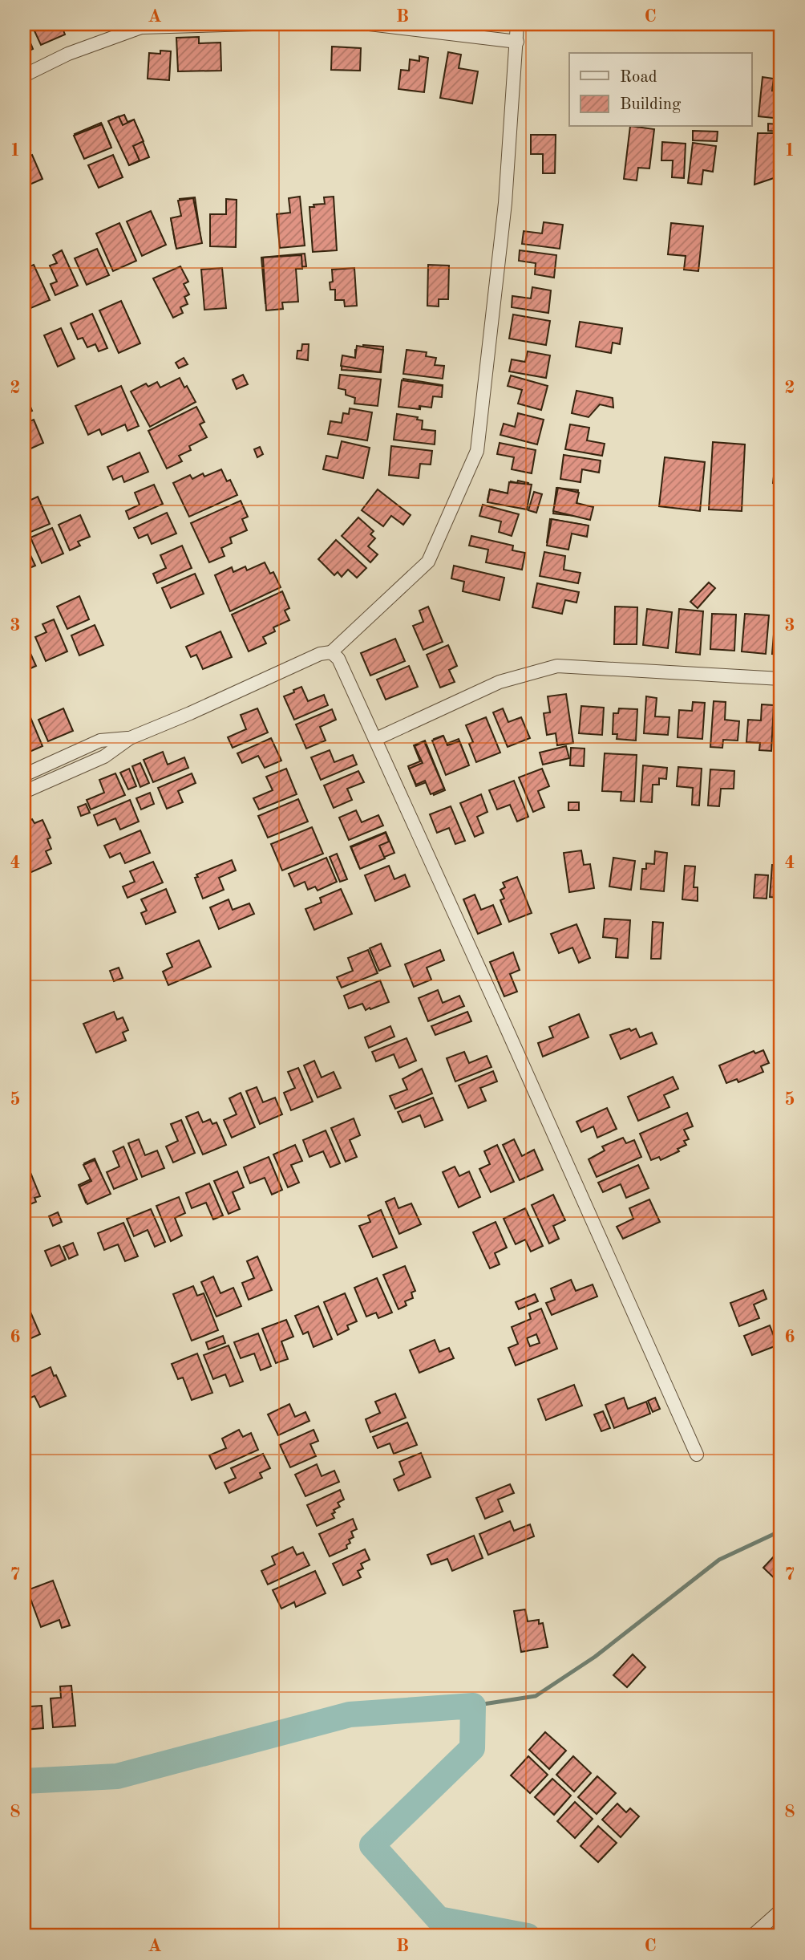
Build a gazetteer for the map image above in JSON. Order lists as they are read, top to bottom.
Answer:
{
  "legend": ["Road", "Building"],
  "grid": {
    "columns": ["A", "B", "C"],
    "rows": [
      "1",
      "2",
      "3",
      "4",
      "5",
      "6",
      "7",
      "8"
    ]
  }
}
